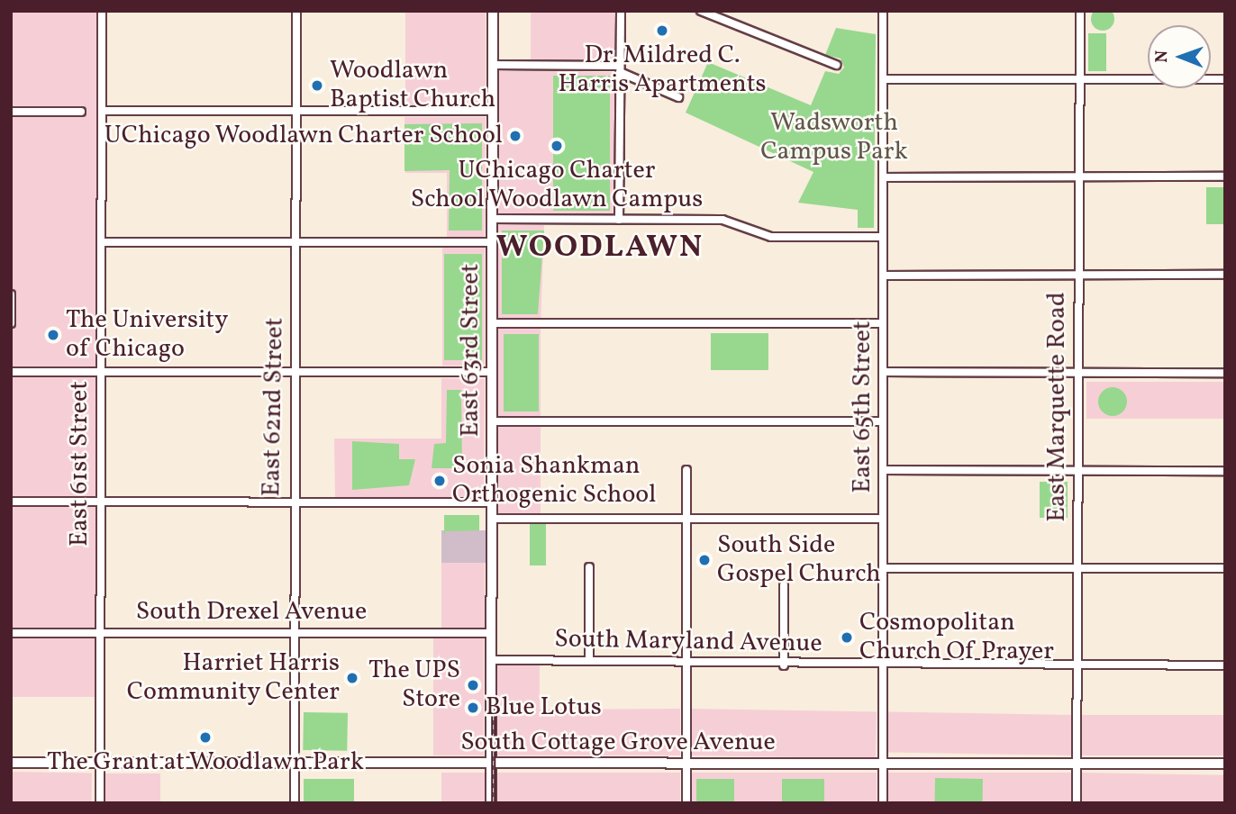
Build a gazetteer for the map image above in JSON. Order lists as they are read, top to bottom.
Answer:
{
  "streets": {
    "main road": ["East 63rd Street", "South Cottage Grove Avenue"],
    "street": [
      "East 62nd Street",
      "East 65th Street",
      "East Marquette Road",
      "East 61st Street",
      "South Drexel Avenue",
      "South Maryland Avenue"
    ]
  },
  "crossings": [
    ["East 63rd Street", "South Drexel Avenue"],
    ["East 63rd Street", "South Maryland Avenue"],
    ["East 63rd Street", "South Cottage Grove Avenue"],
    ["East 62nd Street", "South Drexel Avenue"],
    ["East 62nd Street", "South Cottage Grove Avenue"],
    ["East 65th Street", "South Maryland Avenue"],
    ["East 65th Street", "South Cottage Grove Avenue"],
    ["East Marquette Road", "South Maryland Avenue"],
    ["East Marquette Road", "South Cottage Grove Avenue"],
    ["East 61st Street", "South Drexel Avenue"],
    ["East 61st Street", "South Cottage Grove Avenue"]
  ],
  "districts": ["WOODLAWN"],
  "parks": ["Wadsworth Campus Park"],
  "places": [
    "Dr. Mildred C. Harris Apartments",
    "Woodlawn Baptist Church",
    "UChicago Woodlawn Charter School",
    "UChicago Charter School Woodlawn Campus",
    "The University of Chicago",
    "Sonia Shankman Orthogenic School",
    "South Side Gospel Church",
    "Cosmopolitan Church Of Prayer",
    "Harriet Harris Community Center",
    "The UPS Store",
    "Blue Lotus",
    "The Grant at Woodlawn Park"
  ],
  "north": "left"
}
